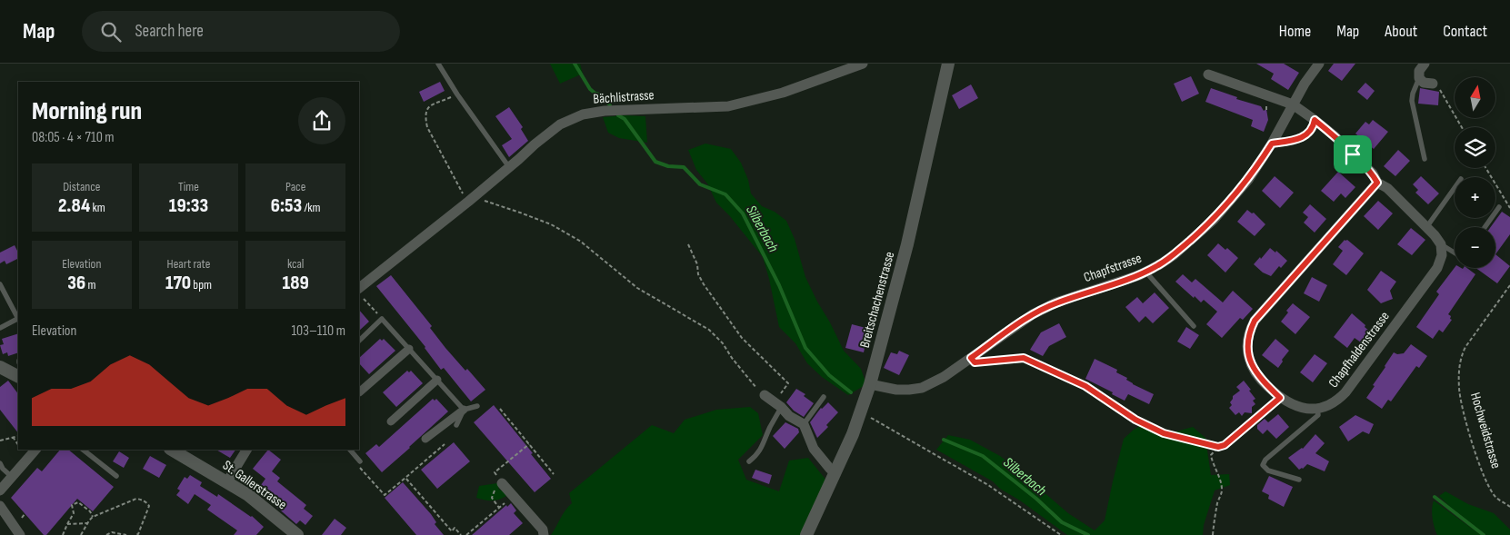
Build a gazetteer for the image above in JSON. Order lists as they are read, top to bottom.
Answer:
{
  "streets": {
    "street": [
      "Bächlistrasse",
      "Chapfstrasse",
      "Breitschachenstrasse",
      "Chapfhaldenstrasse",
      "St. Gallerstrasse"
    ],
    "path": ["Hochweidstrasse"]
  },
  "crossings": [
    ["Chapfstrasse", "Breitschachenstrasse"]
  ],
  "water": ["Silberbach"],
  "north": "top",
  "page": {
    "header": "Map",
    "search": "Search here",
    "nav": [
      "Home",
      "Map",
      "About",
      "Contact"
    ],
    "map_buttons": ["+", "−"],
    "heading": ["Morning run", "08:05 · 4 × 710 m"],
    "stats": [
      ["Distance", "2.84 km"],
      ["Time", "19:33"],
      ["Pace", "6:53 /km"],
      ["Elevation", "36 m"],
      ["Heart rate", "170 bpm"],
      ["kcal", "189"]
    ],
    "chart": ["Elevation", "103–110 m"]
  }
}
